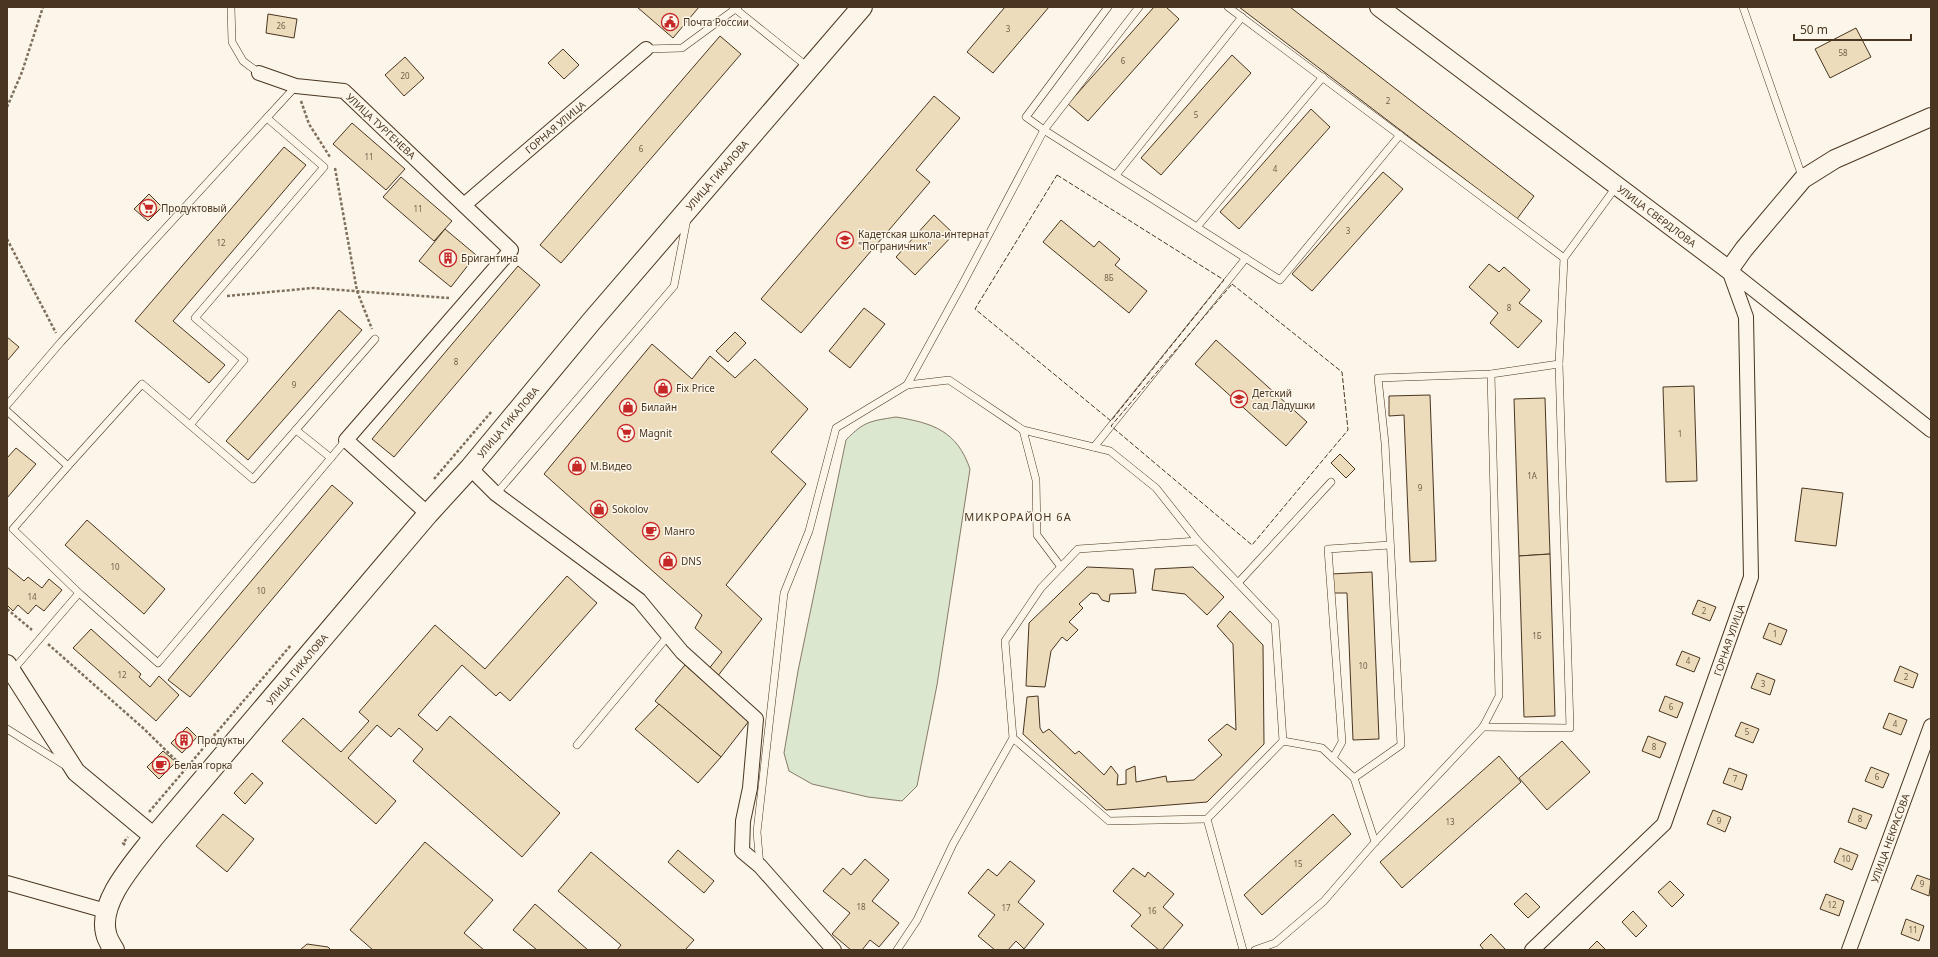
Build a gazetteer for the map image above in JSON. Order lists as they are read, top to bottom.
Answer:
{
  "streets": {
    "main road": ["УЛИЦА ГИКАЛОВА"],
    "street": [
      "УЛИЦА ТУРГЕНЕВА",
      "ГОРНАЯ УЛИЦА",
      "УЛИЦА СВЕРДЛОВА",
      "УЛИЦА НЕКРАСОВА"
    ]
  },
  "crossings": [
    ["УЛИЦА ТУРГЕНЕВА", "ГОРНАЯ УЛИЦА"],
    ["ГОРНАЯ УЛИЦА", "УЛИЦА СВЕРДЛОВА"]
  ],
  "districts": ["МИКРОРАЙОН 6А"],
  "places": {
    "public building": ["Почта России"],
    "supermarket": ["Продуктовый", "Magnit"],
    "school or university": ["Кадетская школа-интернат \"Пограничник\"", "Детский сад Ладушки"],
    "building": ["Бригантина", "Продукты"],
    "shop": [
      "Fix Price",
      "Билайн",
      "М.Видео",
      "Sokolov",
      "DNS"
    ],
    "cafe": ["Манго", "Белая горка"]
  },
  "house_numbers": [
    "26",
    "3",
    "58",
    "6",
    "20",
    "2",
    "5",
    "6",
    "11",
    "4",
    "11",
    "3",
    "12",
    "8Б",
    "8",
    "8",
    "9",
    "1",
    "1А",
    "9",
    "10",
    "10",
    "14",
    "2",
    "1",
    "1Б",
    "4",
    "10",
    "12",
    "2",
    "3",
    "6",
    "4",
    "5",
    "8",
    "6",
    "7",
    "8",
    "9",
    "13",
    "10",
    "15",
    "9",
    "12",
    "18",
    "17",
    "16",
    "11"
  ],
  "scale_bar": "50 m"
}
